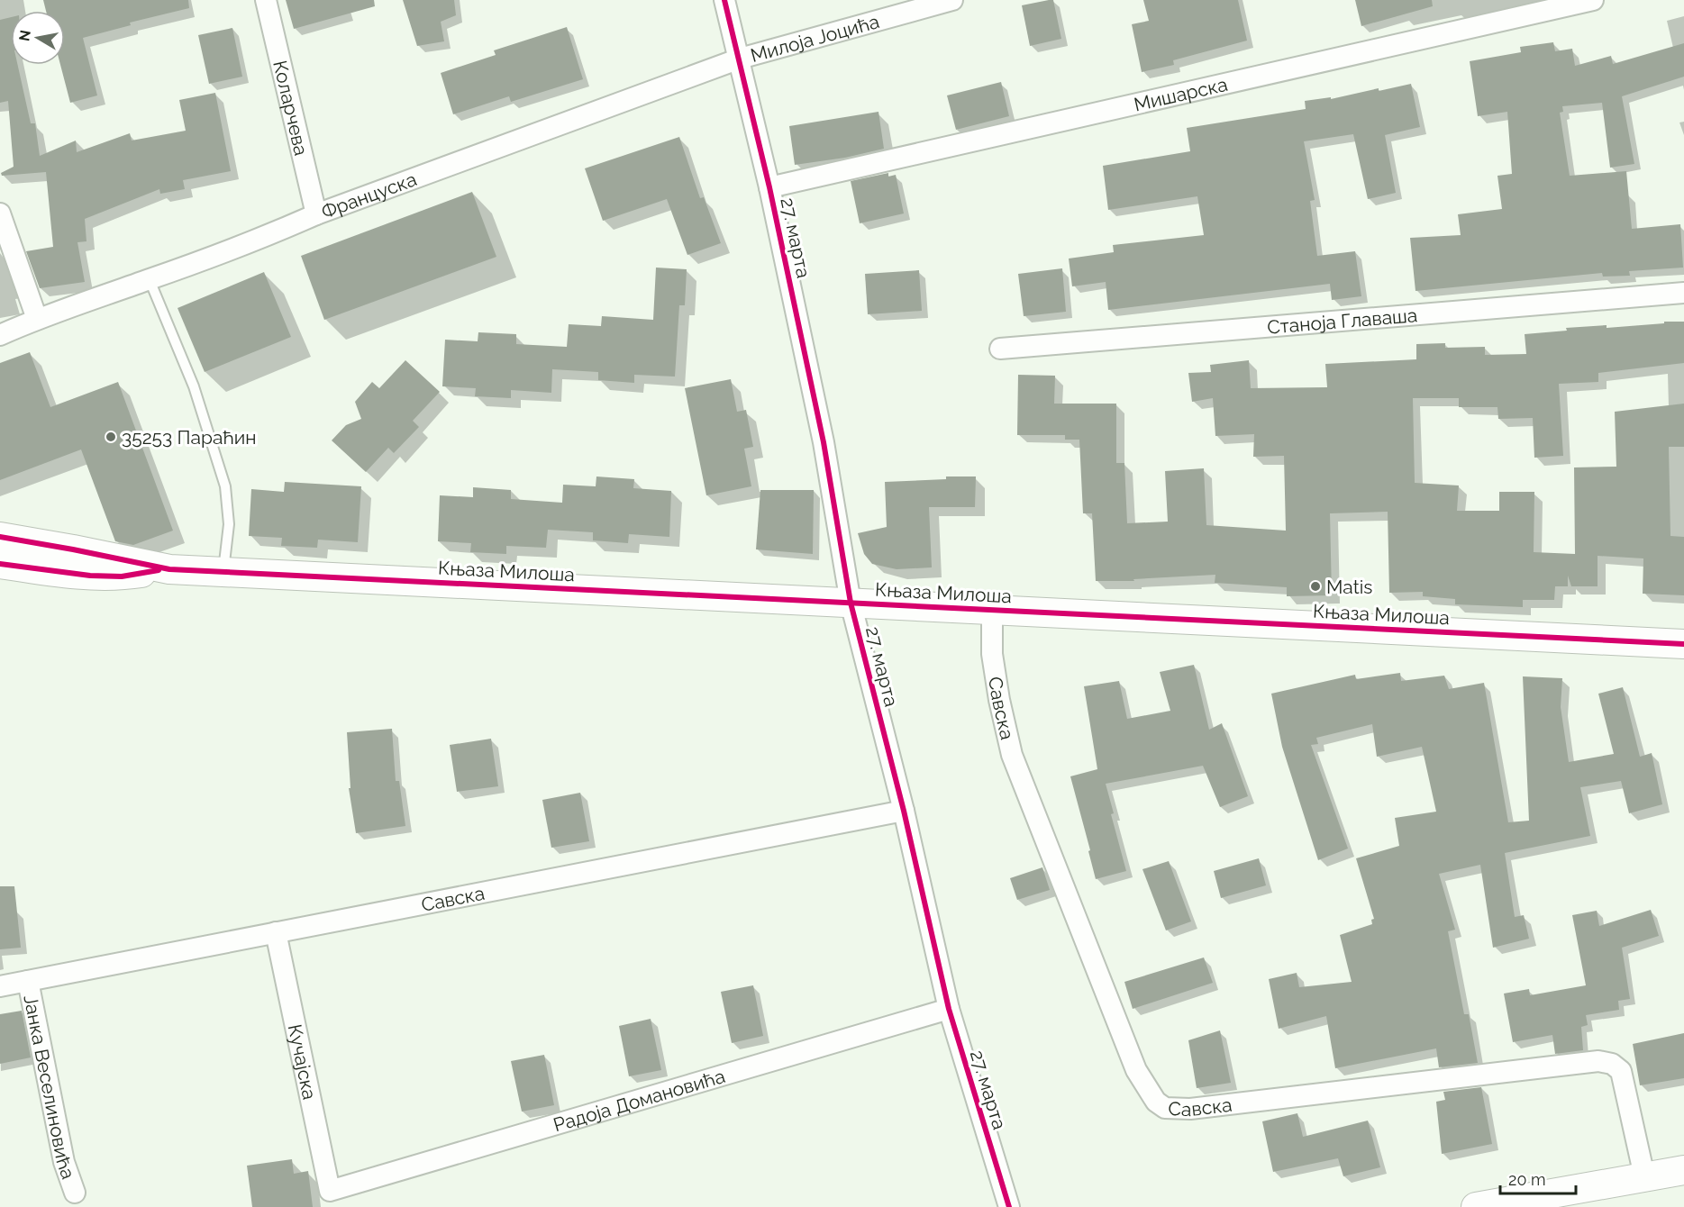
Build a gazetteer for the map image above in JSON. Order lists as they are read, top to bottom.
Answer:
{
  "streets": {
    "main road": ["Књаза Милоша"],
    "street": [
      "Милоја Јоцића",
      "Мишарска",
      "Коларчева",
      "Француска",
      "27. марта",
      "Станоја Главаша",
      "Савска",
      "Кучајска",
      "Јанка Веселиновића",
      "Радоја Домановића"
    ]
  },
  "crossings": [
    ["Милоја Јоцића", "Француска"],
    ["Милоја Јоцића", "27. марта"],
    ["Мишарска", "27. марта"],
    ["Коларчева", "Француска"],
    ["Француска", "27. марта"],
    ["27. марта", "Књаза Милоша"],
    ["27. марта", "Савска"],
    ["27. марта", "Радоја Домановића"],
    ["Књаза Милоша", "Савска"],
    ["Савска", "Кучајска"],
    ["Савска", "Јанка Веселиновића"],
    ["Кучајска", "Радоја Домановића"]
  ],
  "places": ["35253 Параћин", "Matis"],
  "scale_bar": "20 m",
  "north": "left"
}
